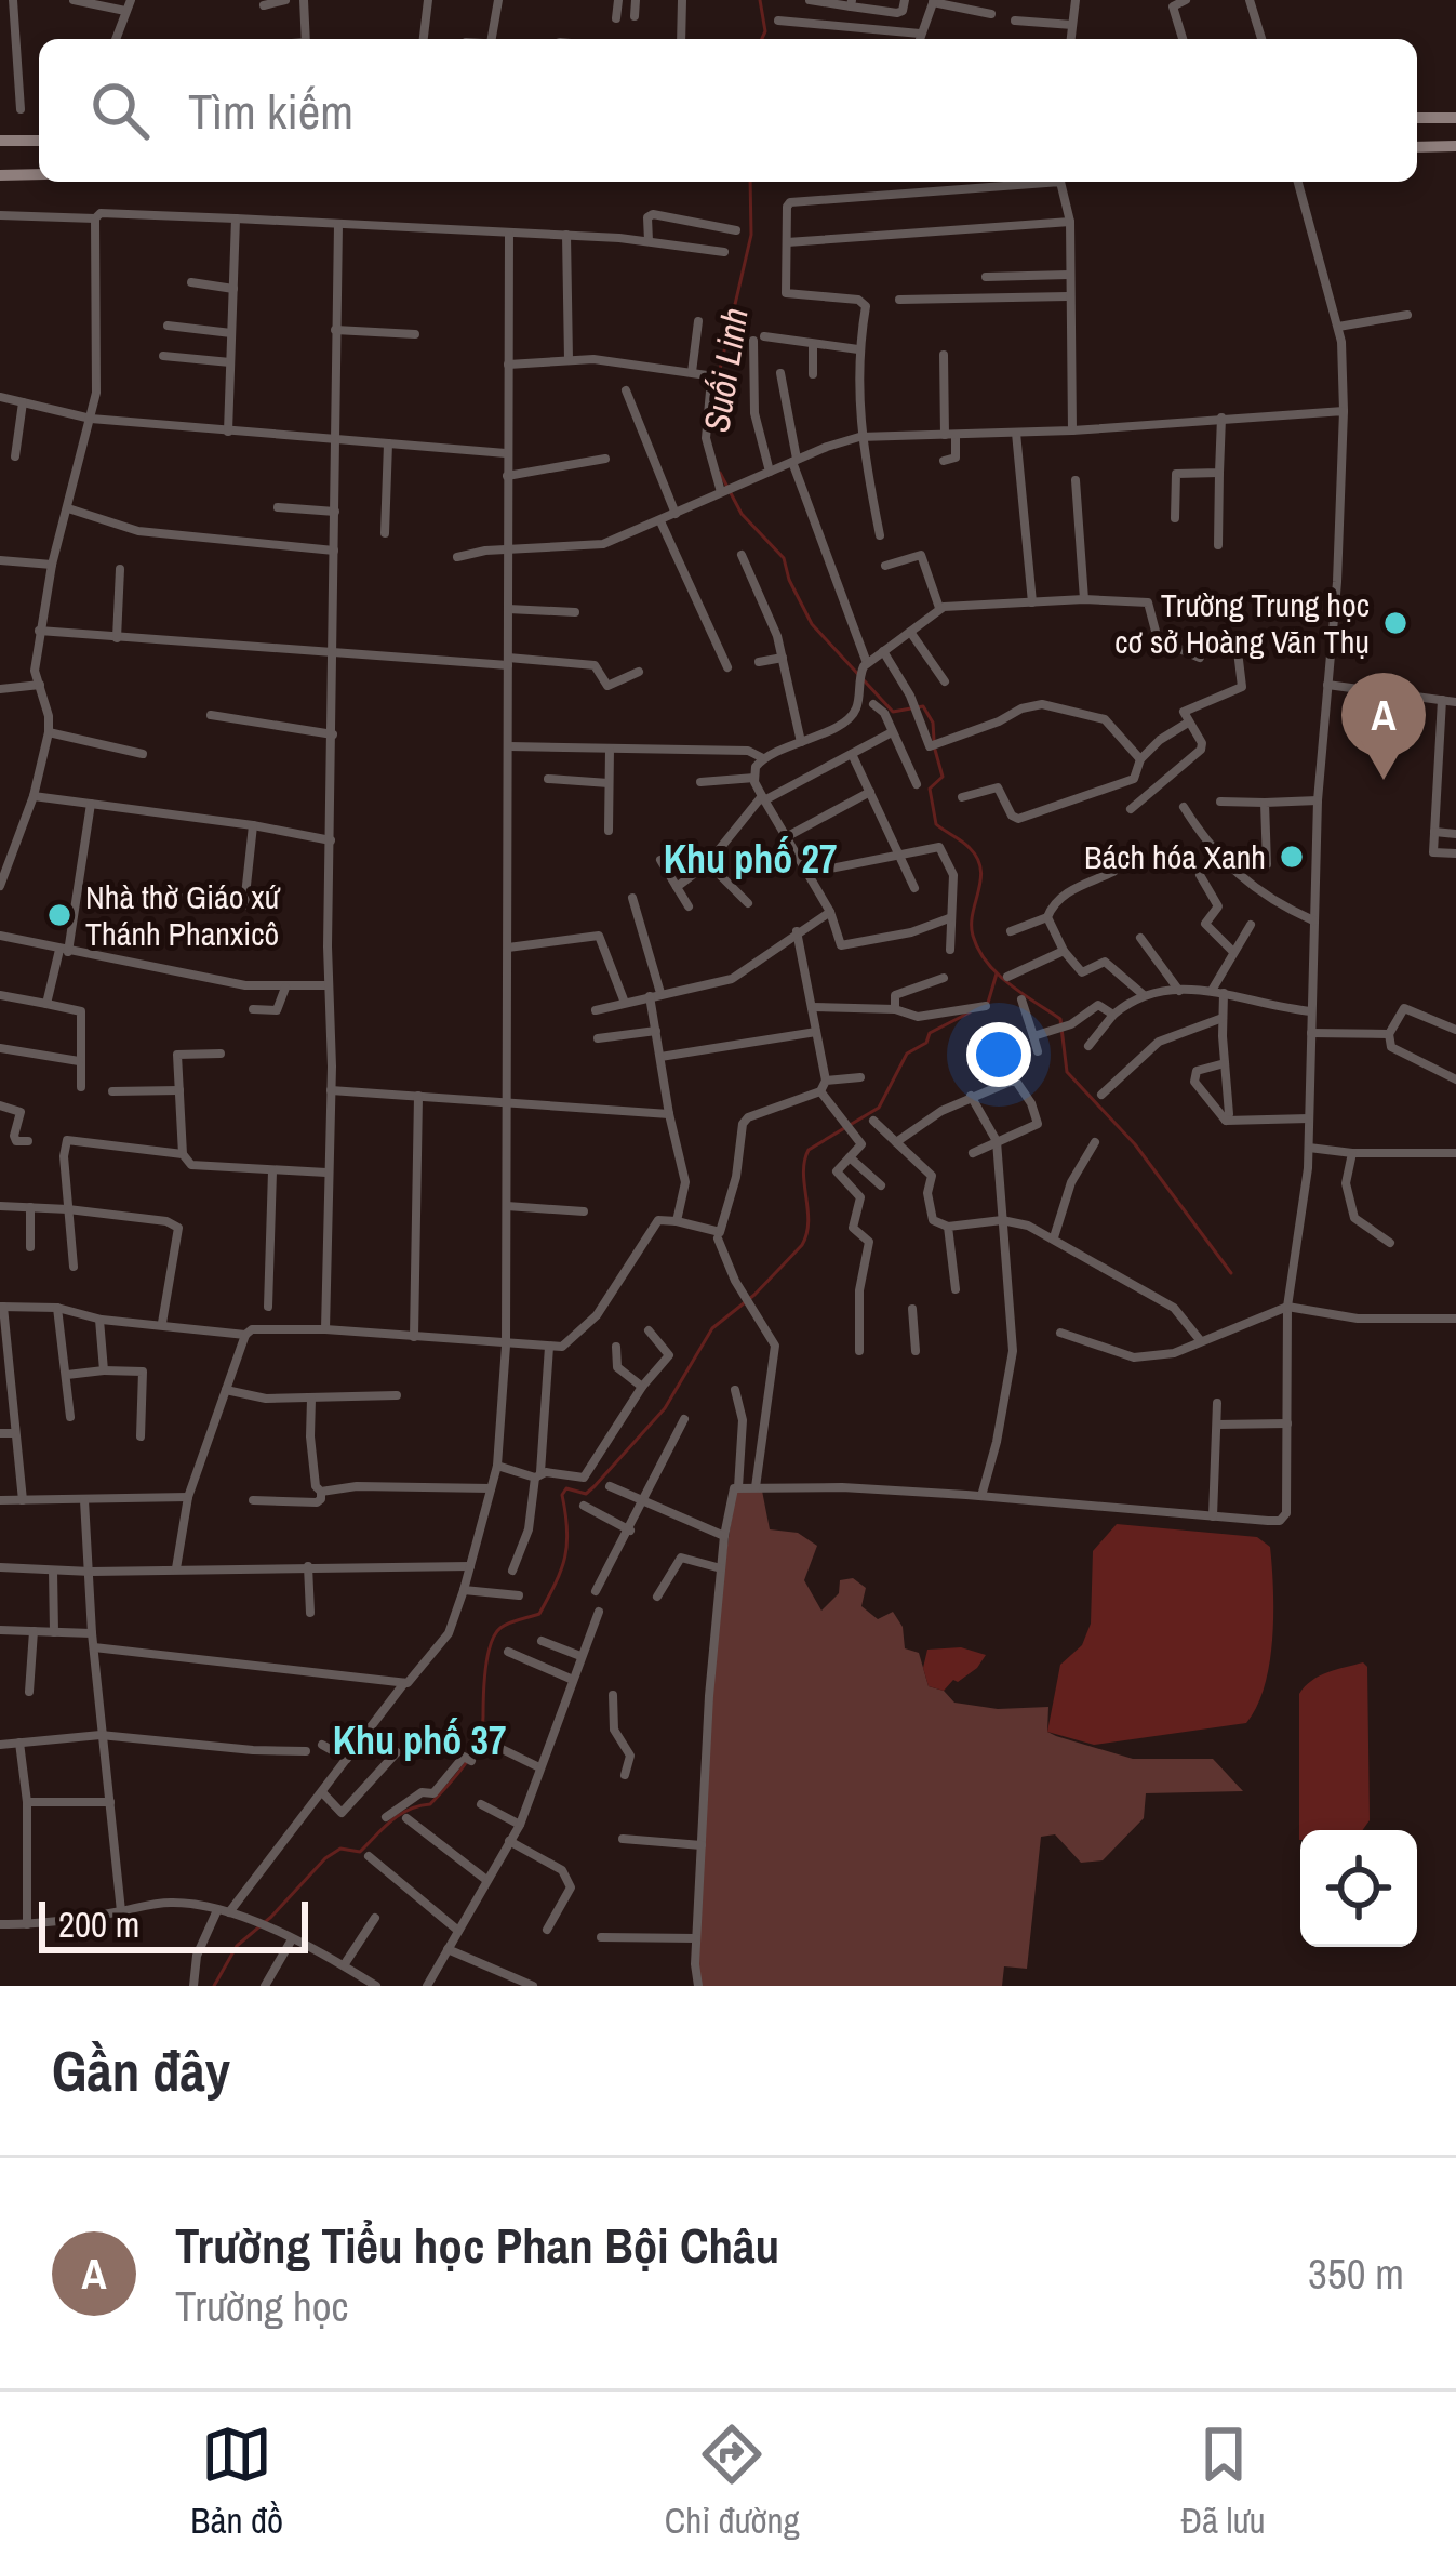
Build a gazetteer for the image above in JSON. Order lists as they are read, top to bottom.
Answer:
{
  "districts": ["Khu phố 27", "Khu phố 37"],
  "water": ["Suối Linh"],
  "places": ["Trường Trung học cơ sở Hoàng Văn Thụ", "Bách hóa Xanh", "Nhà thờ Giáo xứ Thánh Phanxicô"],
  "scale_bar": "200 m",
  "page": {
    "search": "Tìm kiếm",
    "pins": "A",
    "scale": "200 m",
    "heading": "Gần đây",
    "list": [
      {
        "mark": "A",
        "name": "Trường Tiểu học Phan Bội Châu",
        "note": "Trường học",
        "value": "350 m"
      }
    ],
    "nav": ["Bản đồ", "Chỉ đường", "Đã lưu"]
  }
}
